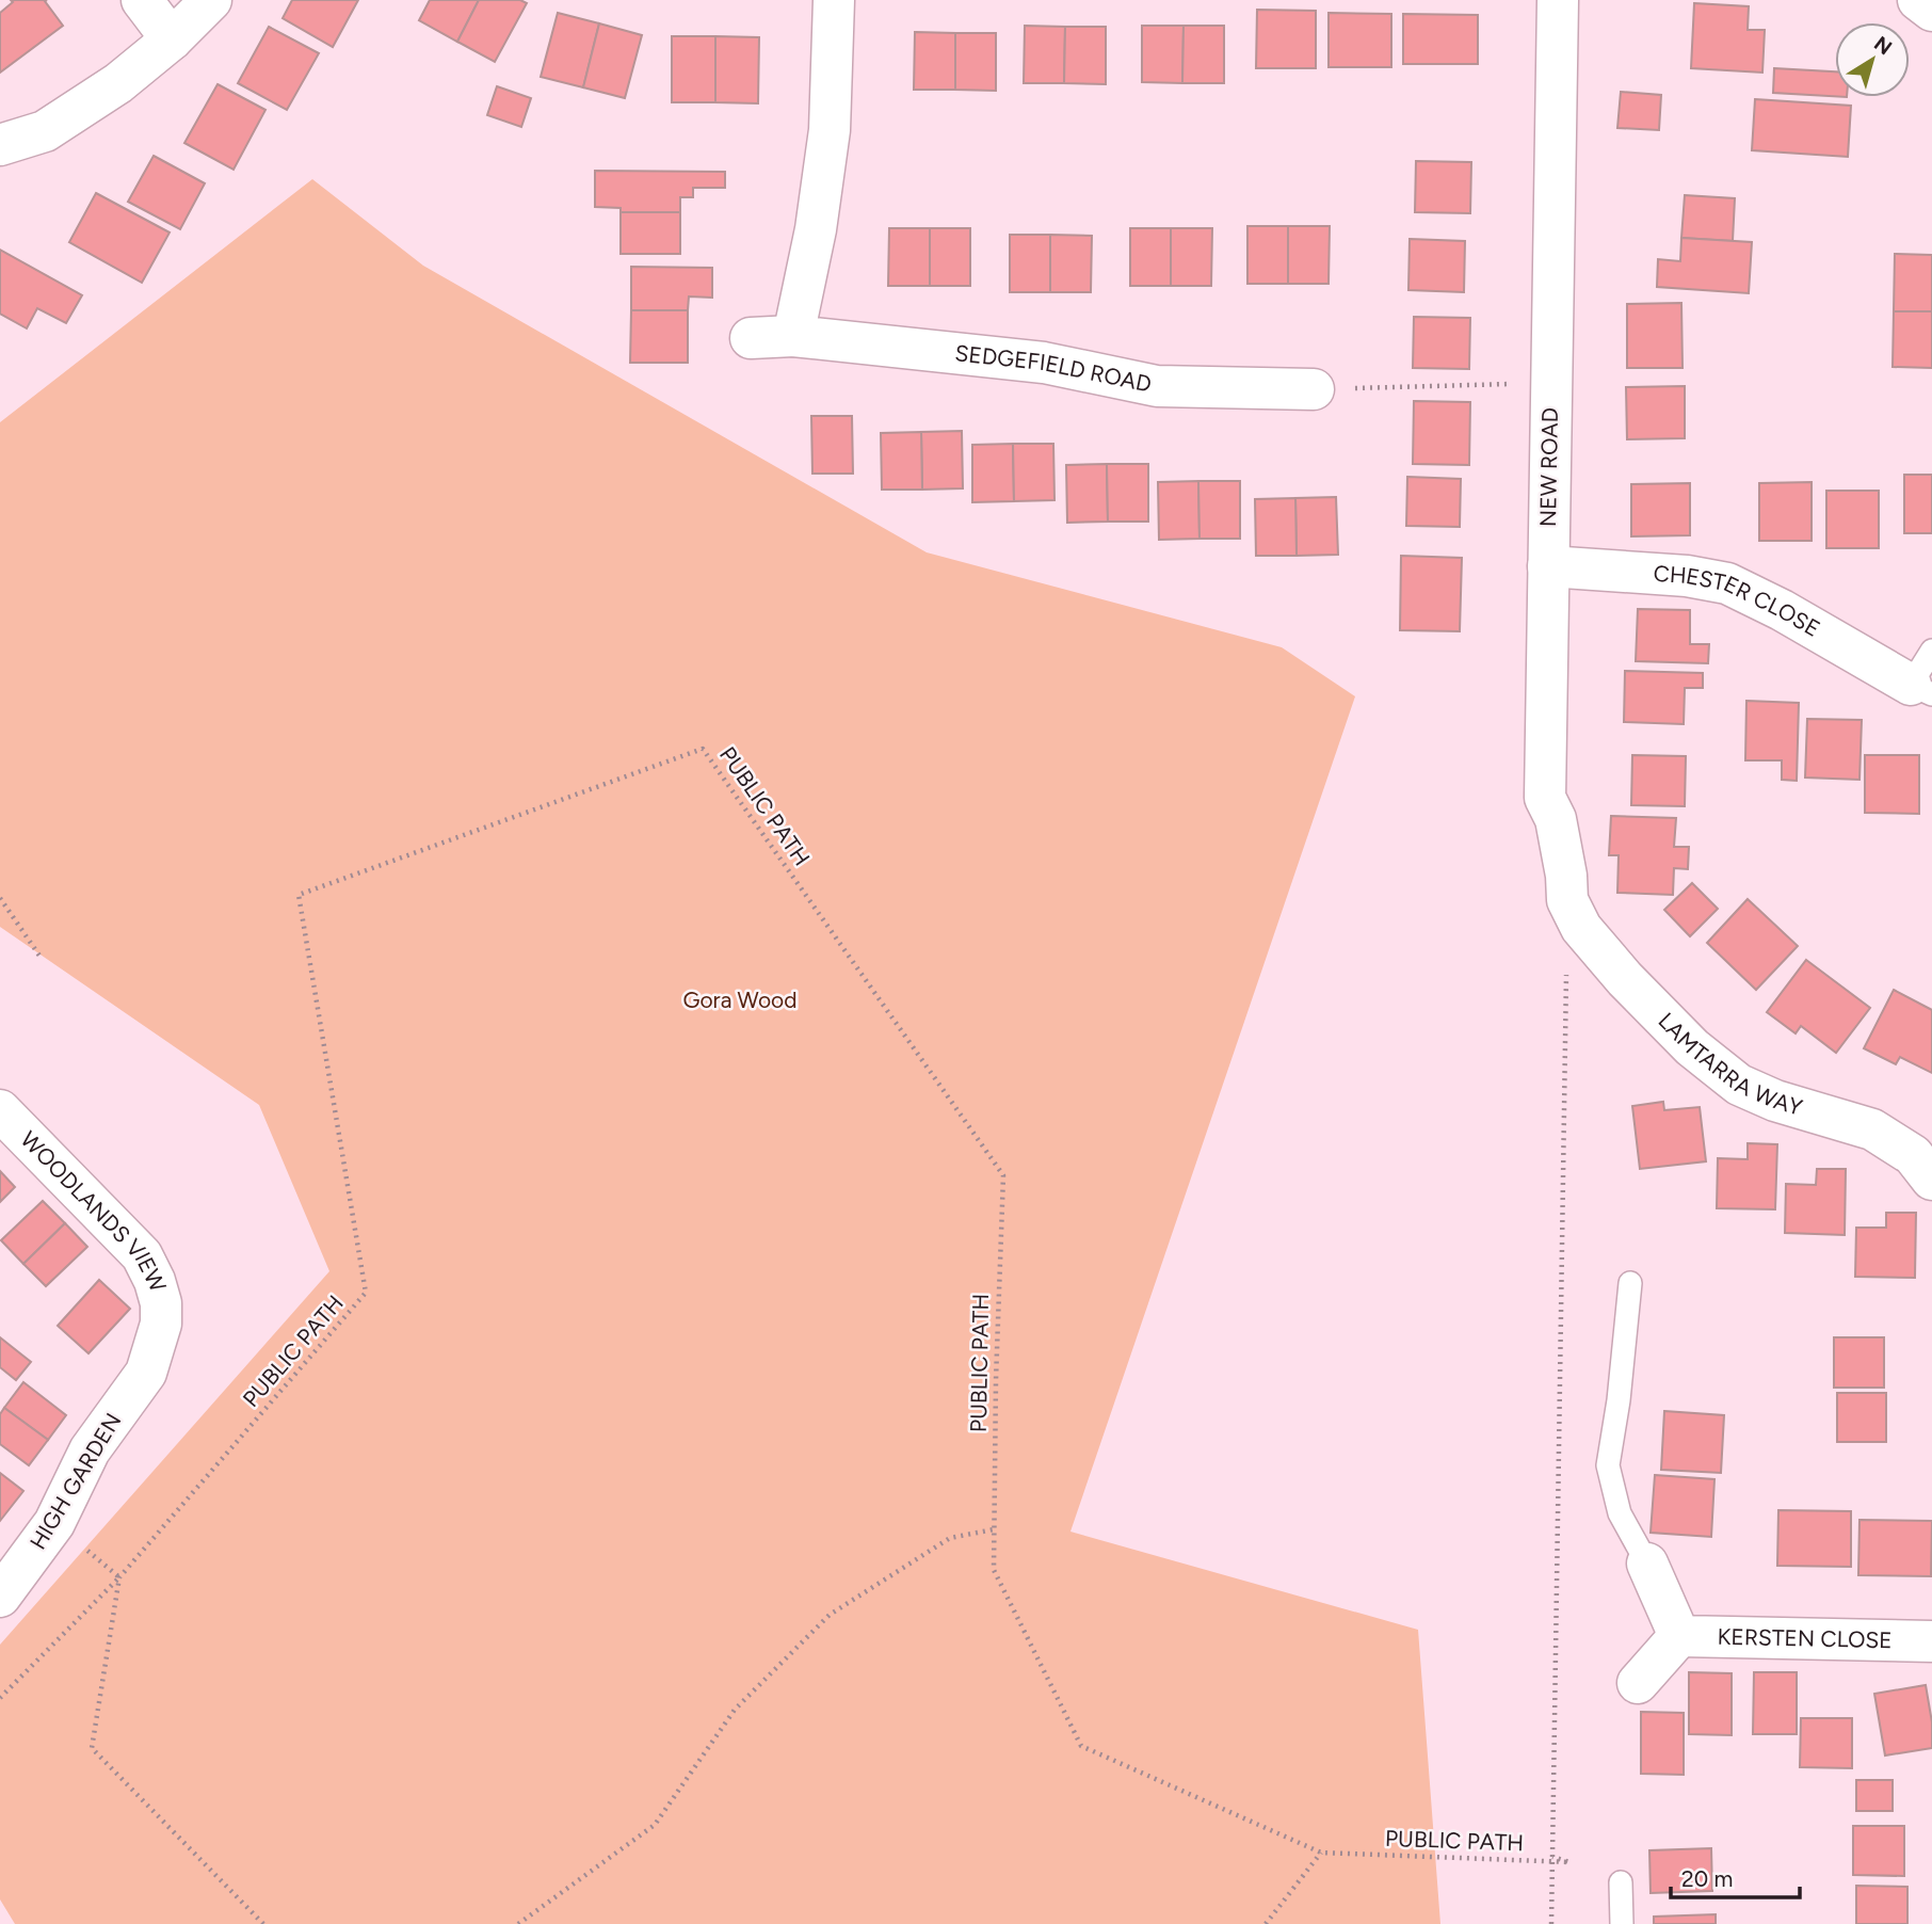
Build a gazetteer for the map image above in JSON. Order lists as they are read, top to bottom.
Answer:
{
  "streets": {
    "street": [
      "SEDGEFIELD ROAD",
      "NEW ROAD",
      "CHESTER CLOSE",
      "LAMTARRA WAY",
      "WOODLANDS VIEW",
      "HIGH GARDEN",
      "KERSTEN CLOSE"
    ],
    "path": ["PUBLIC PATH"]
  },
  "crossings": [
    ["NEW ROAD", "CHESTER CLOSE"],
    ["NEW ROAD", "LAMTARRA WAY"],
    ["WOODLANDS VIEW", "HIGH GARDEN"]
  ],
  "parks": ["Gora Wood"],
  "scale_bar": "20 m",
  "north": "top right"
}
